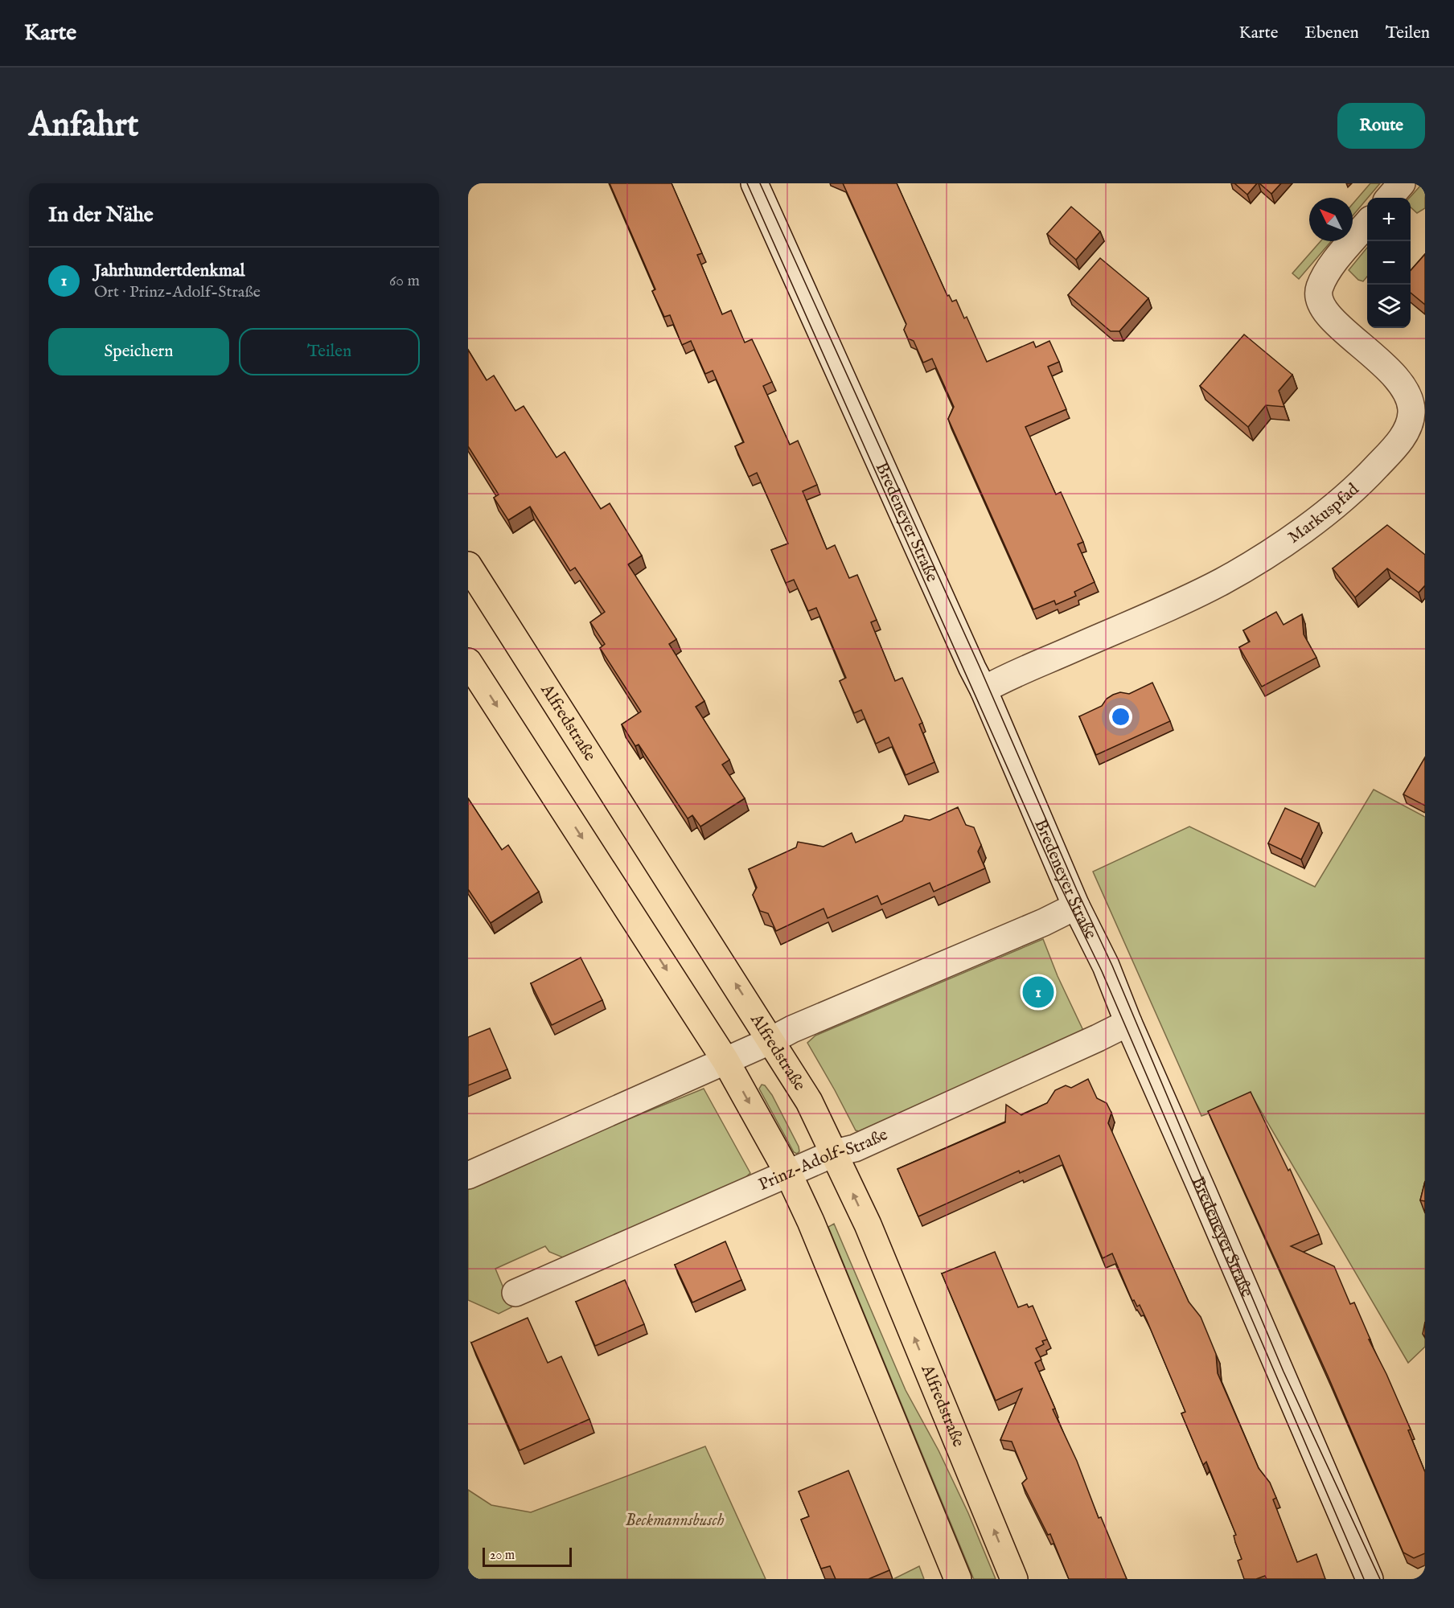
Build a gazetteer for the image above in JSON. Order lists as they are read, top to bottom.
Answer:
{
  "streets": {
    "main road": ["Alfredstraße"],
    "street": ["Markuspfad", "Bredeneyer Straße", "Prinz-Adolf-Straße"]
  },
  "crossings": [
    ["Markuspfad", "Bredeneyer Straße"],
    ["Bredeneyer Straße", "Prinz-Adolf-Straße"],
    ["Alfredstraße", "Prinz-Adolf-Straße"]
  ],
  "parks": ["Beckmannsbusch"],
  "scale_bar": "20 m",
  "north": "top left",
  "page": {
    "header": "Karte",
    "nav": ["Karte", "Ebenen", "Teilen"],
    "buttons": [
      "Route",
      ["Speichern", "Teilen"]
    ],
    "title": "Anfahrt",
    "heading": "In der Nähe",
    "map_buttons": ["+", "−"],
    "list": [
      {
        "mark": "1",
        "name": "Jahrhundertdenkmal",
        "note": "Ort · Prinz-Adolf-Straße",
        "value": "60 m"
      }
    ],
    "pins": "1",
    "scale": "20 m"
  }
}
